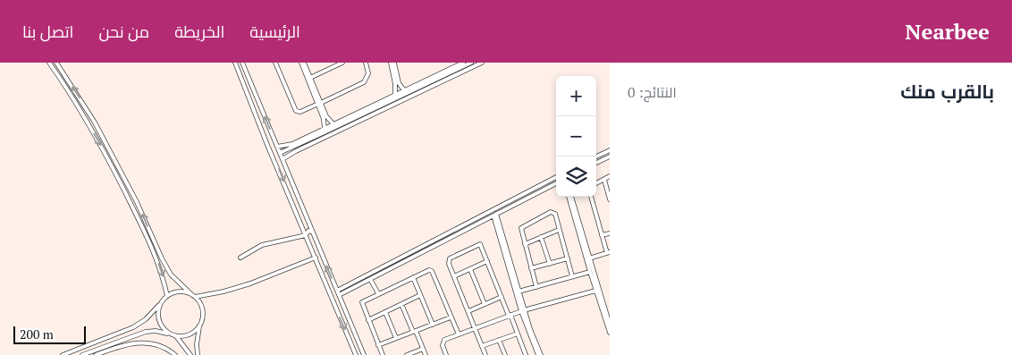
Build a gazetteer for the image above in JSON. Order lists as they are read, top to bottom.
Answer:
{
  "scale_bar": "200 m",
  "page": {
    "header": "Nearbee",
    "nav": [
      "الرئيسية",
      "الخريطة",
      "من نحن",
      "اتصل بنا"
    ],
    "heading": ["بالقرب منك", "النتائج: 0"],
    "map_buttons": ["+", "−"],
    "scale": "200 m"
  }
}
